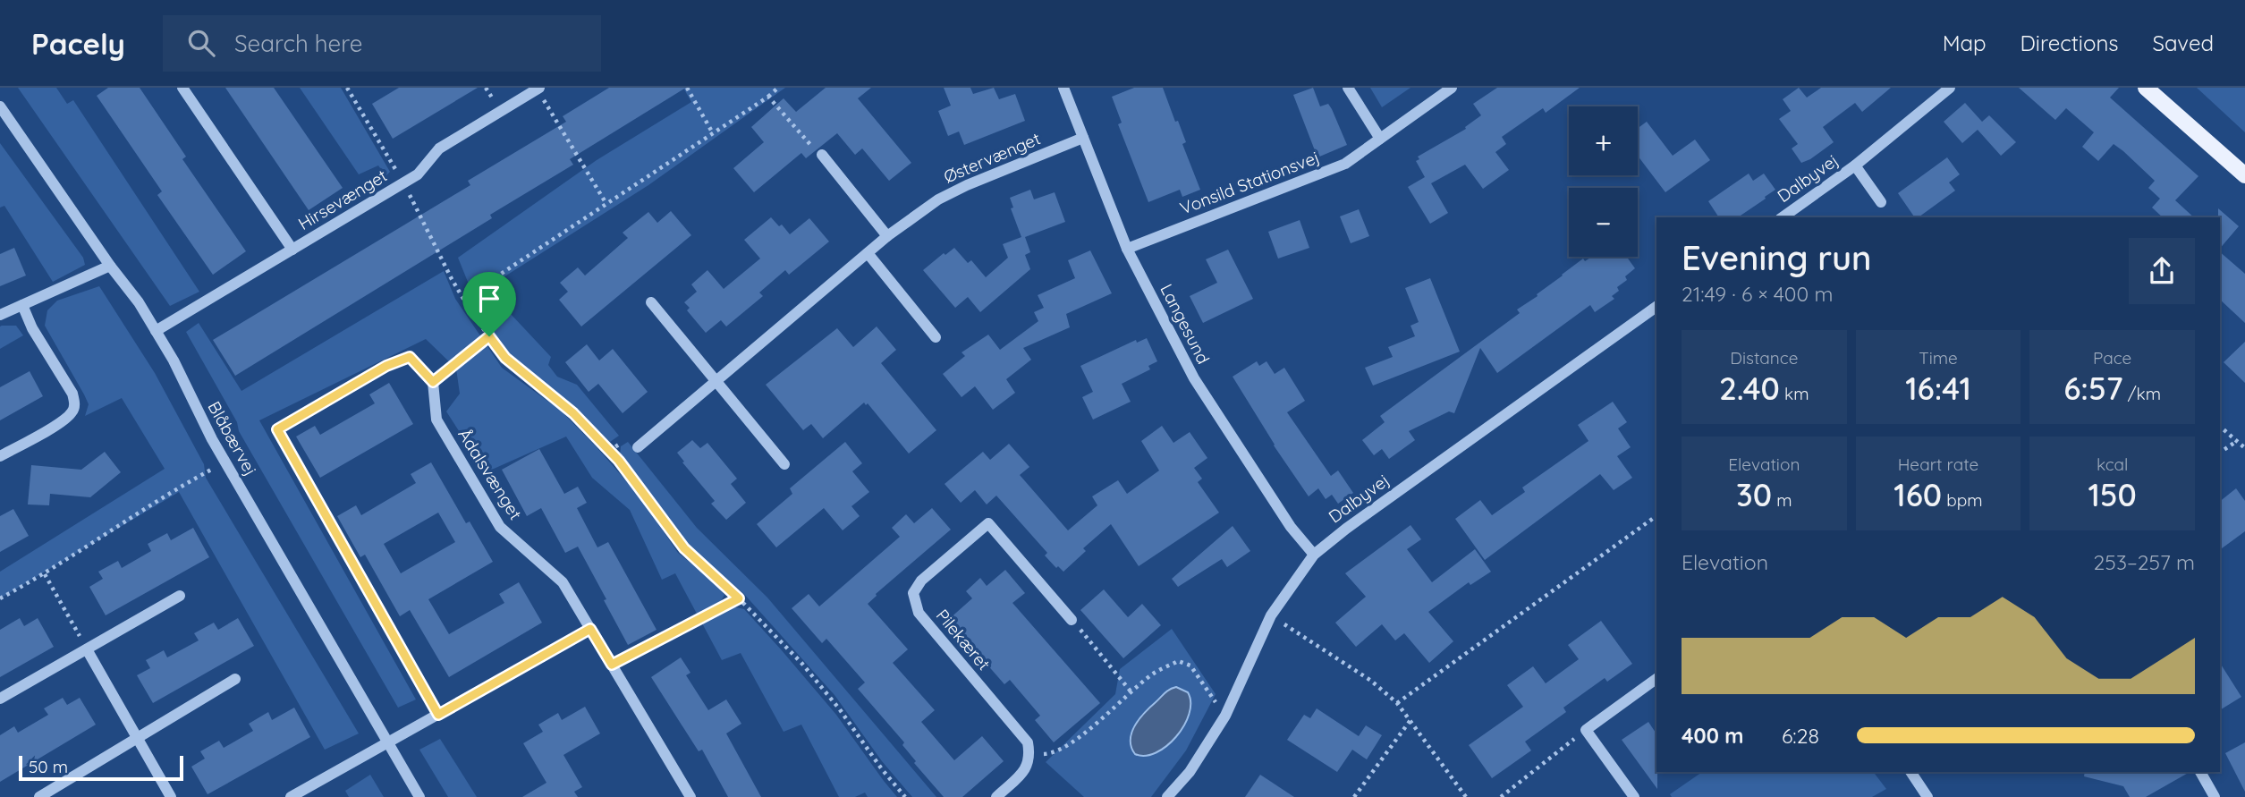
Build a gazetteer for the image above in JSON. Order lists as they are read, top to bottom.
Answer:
{
  "streets": {
    "street": [
      "Østervænget",
      "Dalbyvej",
      "Vonsild Stationsvej",
      "Hirsevænget",
      "Langesund",
      "Blåbærvej",
      "Ådalsvænget",
      "Pilekæret"
    ]
  },
  "crossings": [
    ["Østervænget", "Langesund"],
    ["Dalbyvej", "Langesund"],
    ["Vonsild Stationsvej", "Langesund"],
    ["Hirsevænget", "Blåbærvej"]
  ],
  "scale_bar": "50 m",
  "page": {
    "header": "Pacely",
    "search": "Search here",
    "nav": ["Map", "Directions", "Saved"],
    "map_buttons": ["+", "−"],
    "heading": ["Evening run", "21:49 · 6 × 400 m"],
    "stats": [
      ["Distance", "2.40 km"],
      ["Time", "16:41"],
      ["Pace", "6:57 /km"],
      ["Elevation", "30 m"],
      ["Heart rate", "160 bpm"],
      ["kcal", "150"]
    ],
    "chart": ["Elevation", "253–257 m"],
    "list": [
      {
        "name": "400 m",
        "note": "6:28"
      }
    ],
    "scale": "50 m"
  }
}
